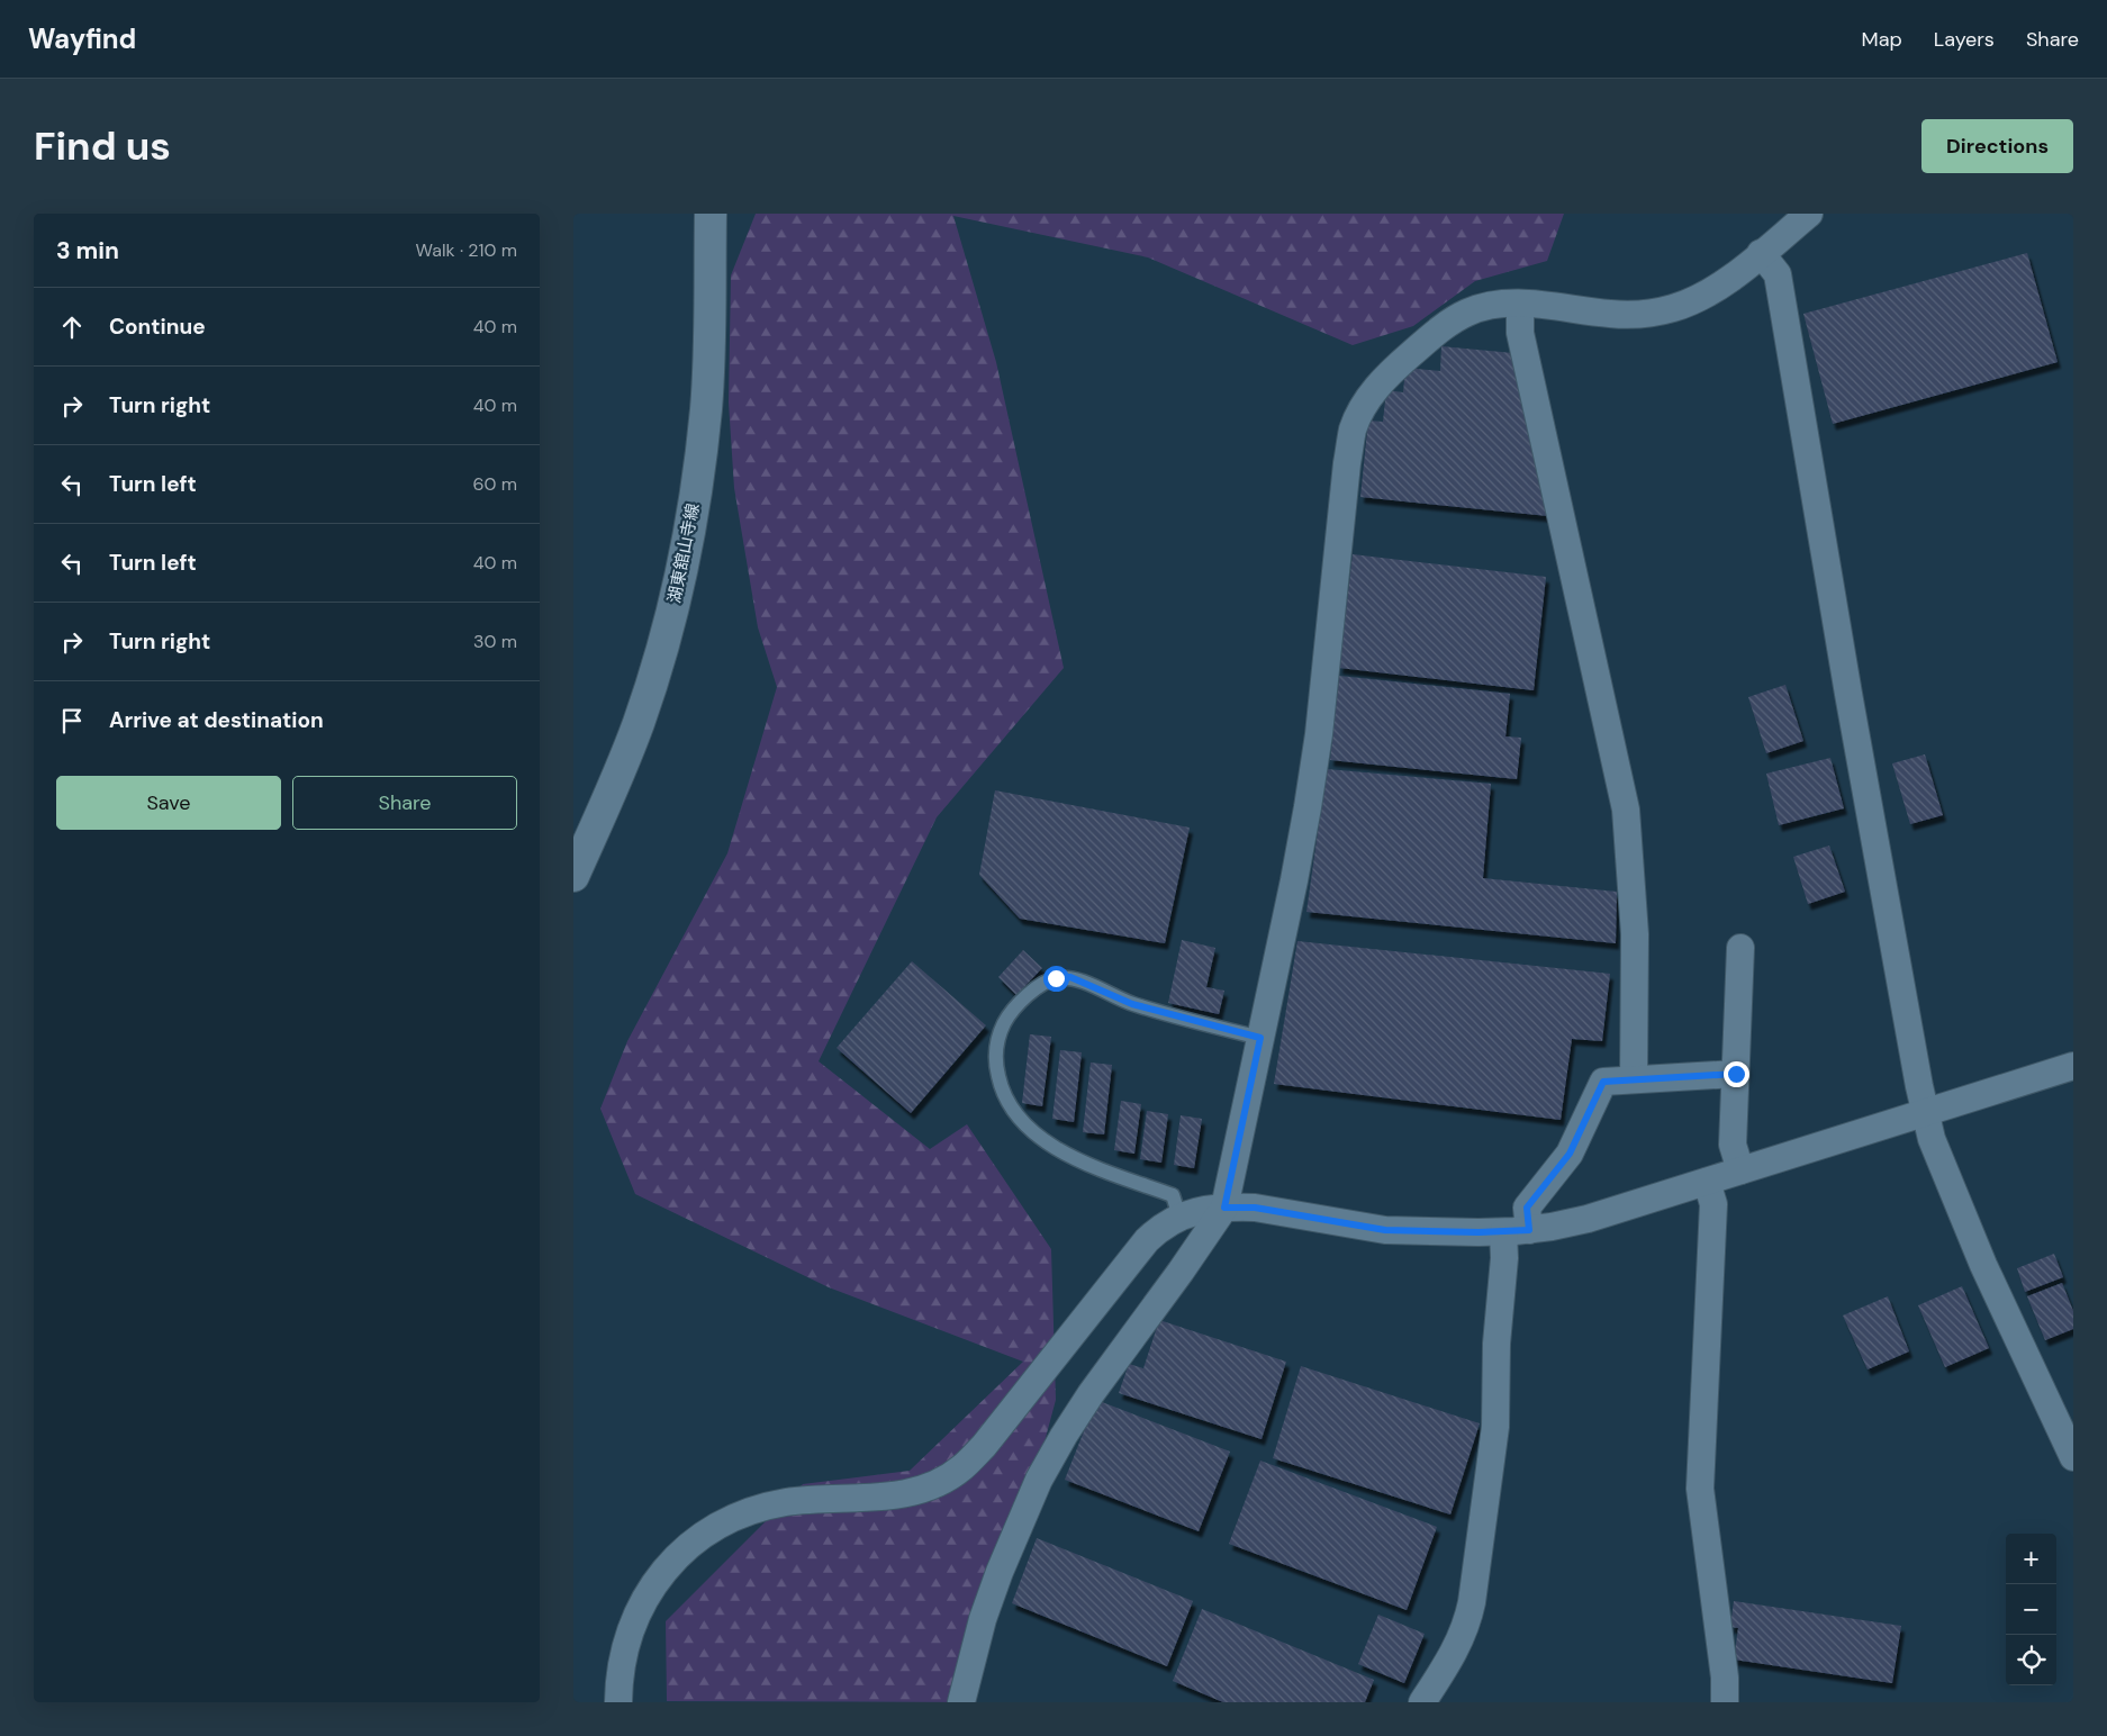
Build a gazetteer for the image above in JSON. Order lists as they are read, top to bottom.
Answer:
{
  "streets": {
    "main road": ["湖東舘山寺線"]
  },
  "page": {
    "header": "Wayfind",
    "nav": ["Map", "Layers", "Share"],
    "buttons": [
      "Directions",
      ["Save", "Share"]
    ],
    "title": "Find us",
    "heading": ["3 min", "Walk · 210 m"],
    "list": [
      ["Continue", "40 m"],
      ["Turn right", "40 m"],
      ["Turn left", "60 m"],
      ["Turn left", "40 m"],
      ["Turn right", "30 m"],
      "Arrive at destination"
    ],
    "map_buttons": ["+", "−"]
  }
}
